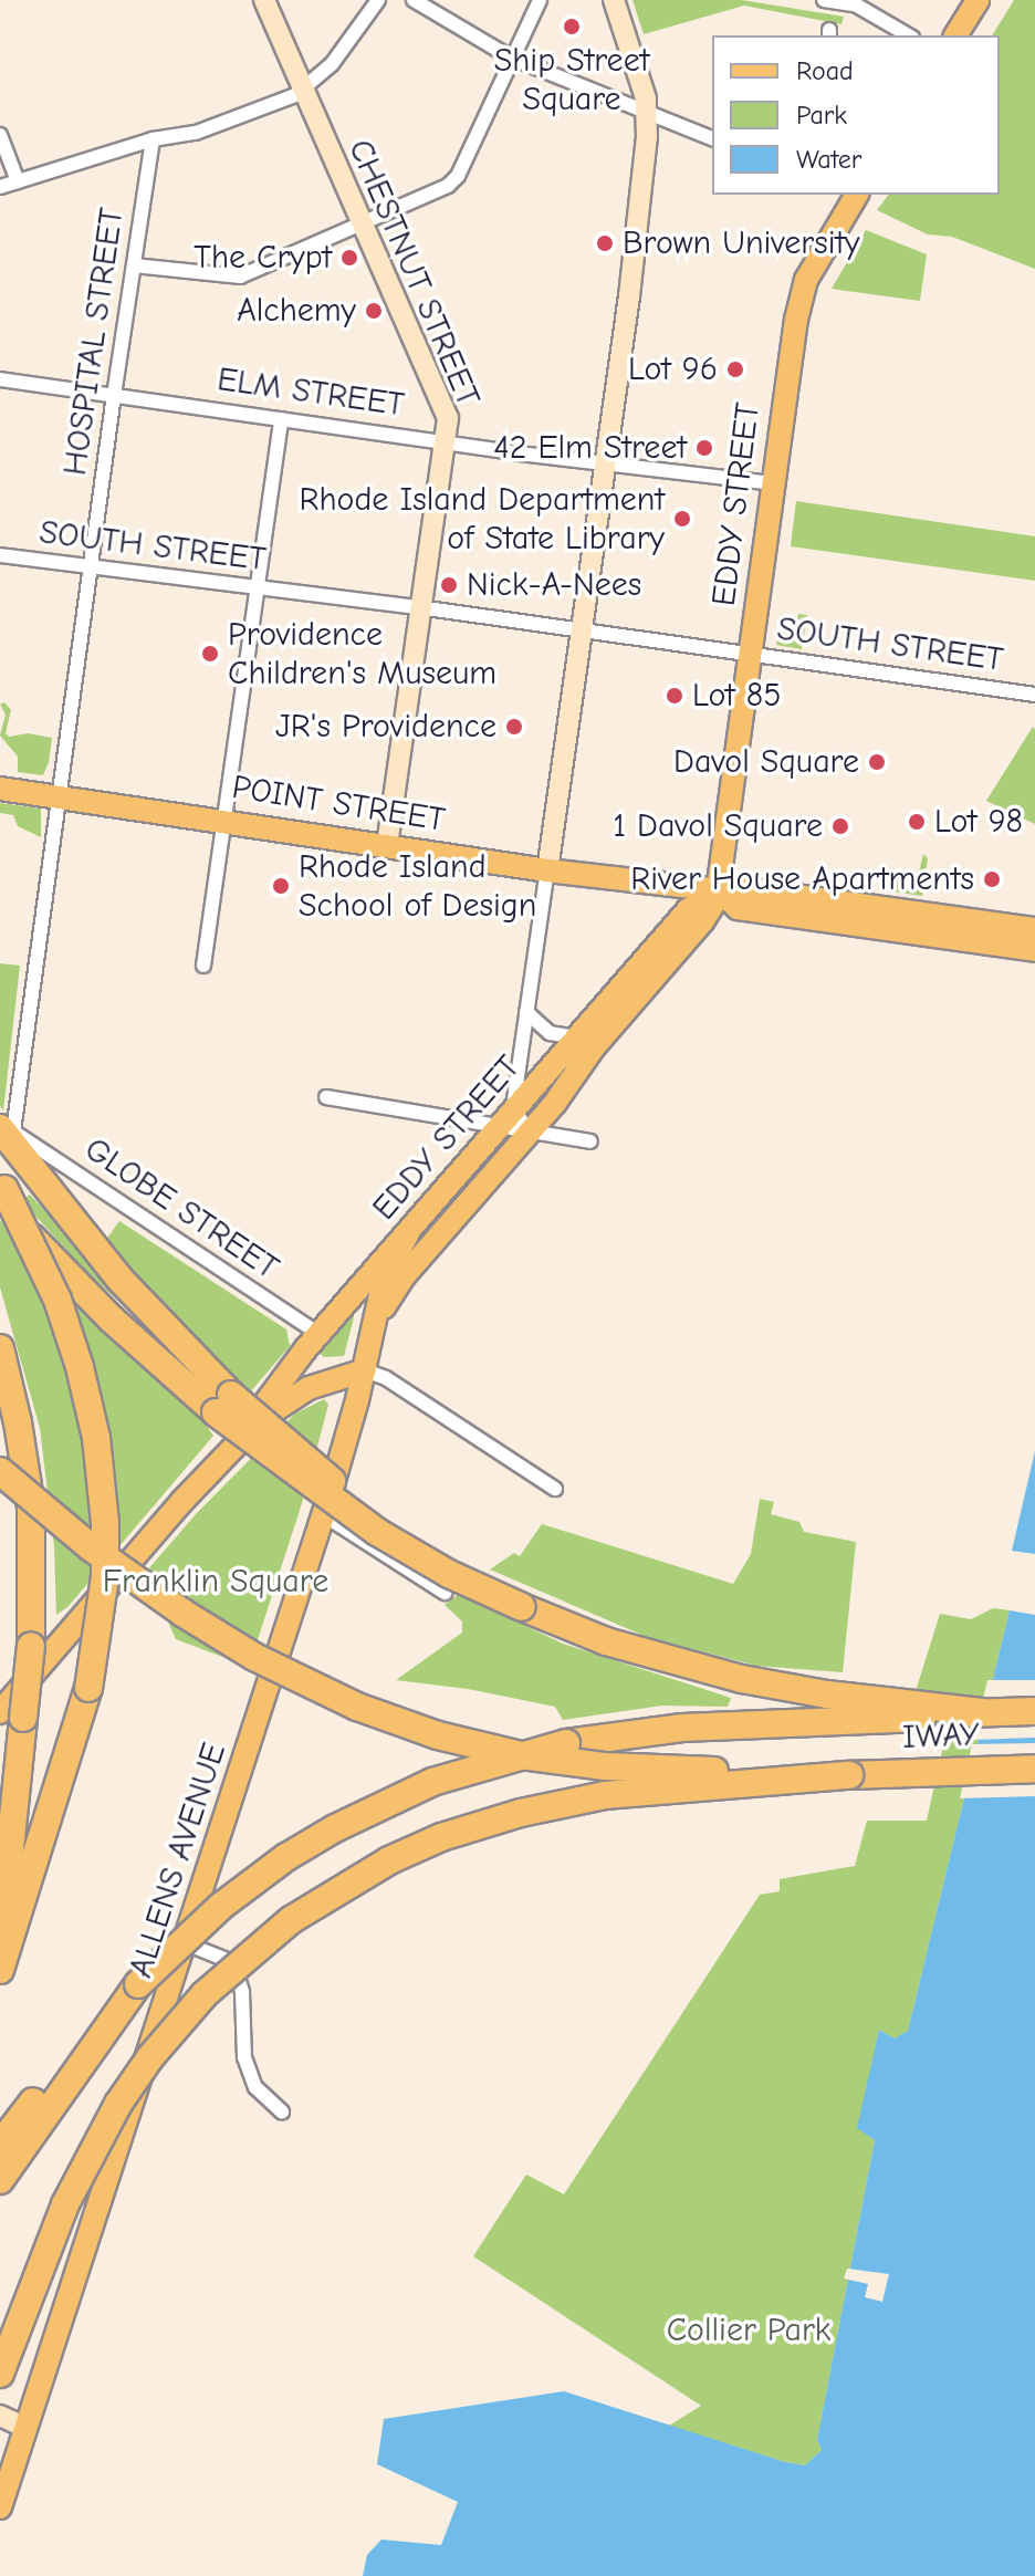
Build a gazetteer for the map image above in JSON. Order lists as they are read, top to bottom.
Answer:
{
  "streets": {
    "highway": ["IWAY"],
    "main road": ["EDDY STREET", "POINT STREET", "ALLENS AVENUE"],
    "street": [
      "CHESTNUT STREET",
      "HOSPITAL STREET",
      "ELM STREET",
      "SOUTH STREET",
      "GLOBE STREET"
    ]
  },
  "crossings": [
    ["CHESTNUT STREET", "ELM STREET"],
    ["CHESTNUT STREET", "SOUTH STREET"],
    ["CHESTNUT STREET", "POINT STREET"],
    ["HOSPITAL STREET", "ELM STREET"],
    ["HOSPITAL STREET", "SOUTH STREET"],
    ["HOSPITAL STREET", "POINT STREET"],
    ["HOSPITAL STREET", "GLOBE STREET"],
    ["ELM STREET", "EDDY STREET"],
    ["EDDY STREET", "SOUTH STREET"],
    ["EDDY STREET", "POINT STREET"],
    ["EDDY STREET", "GLOBE STREET"],
    ["EDDY STREET", "ALLENS AVENUE"]
  ],
  "parks": ["Franklin Square", "Collier Park"],
  "places": [
    "Ship Street Square",
    "Brown University",
    "The Crypt",
    "Alchemy",
    "Lot 96",
    "42 Elm Street",
    "Rhode Island Department of State Library",
    "Nick-A-Nees",
    "Providence Children's Museum",
    "Lot 85",
    "JR's Providence",
    "Davol Square",
    "Lot 98",
    "1 Davol Square",
    "River House Apartments",
    "Rhode Island School of Design"
  ],
  "legend": ["Road", "Park", "Water"]
}
